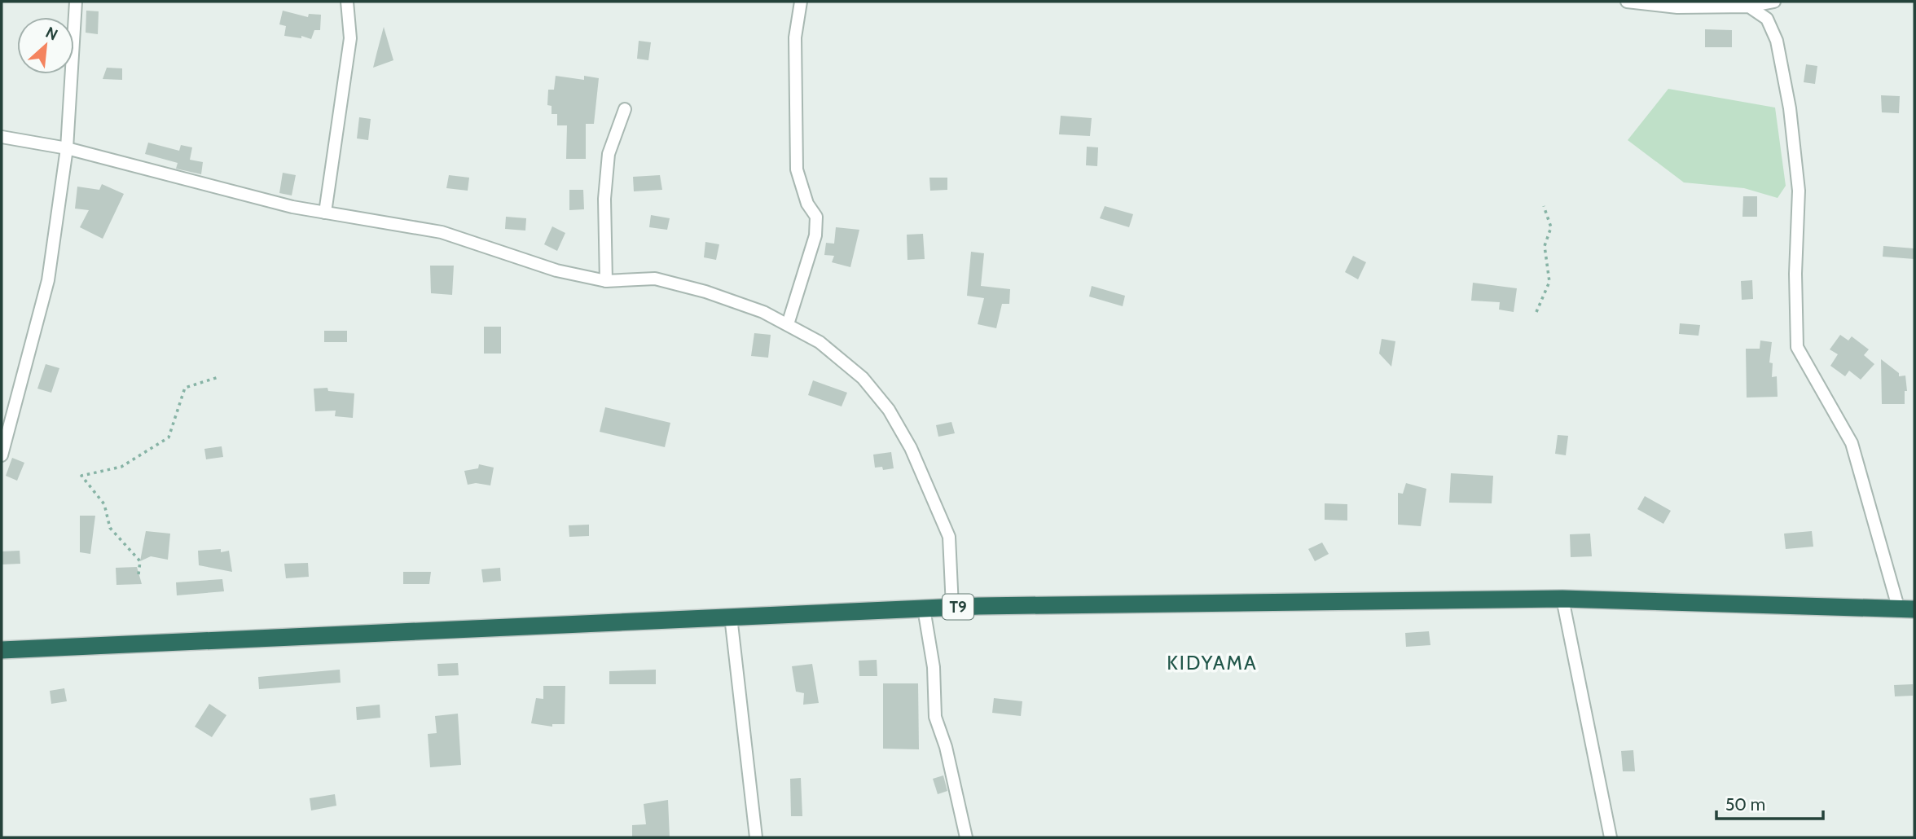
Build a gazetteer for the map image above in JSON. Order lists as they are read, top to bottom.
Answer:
{
  "streets": {
    "highway": ["T9"]
  },
  "districts": ["KIDYAMA"],
  "scale_bar": "50 m",
  "north": "top right"
}
